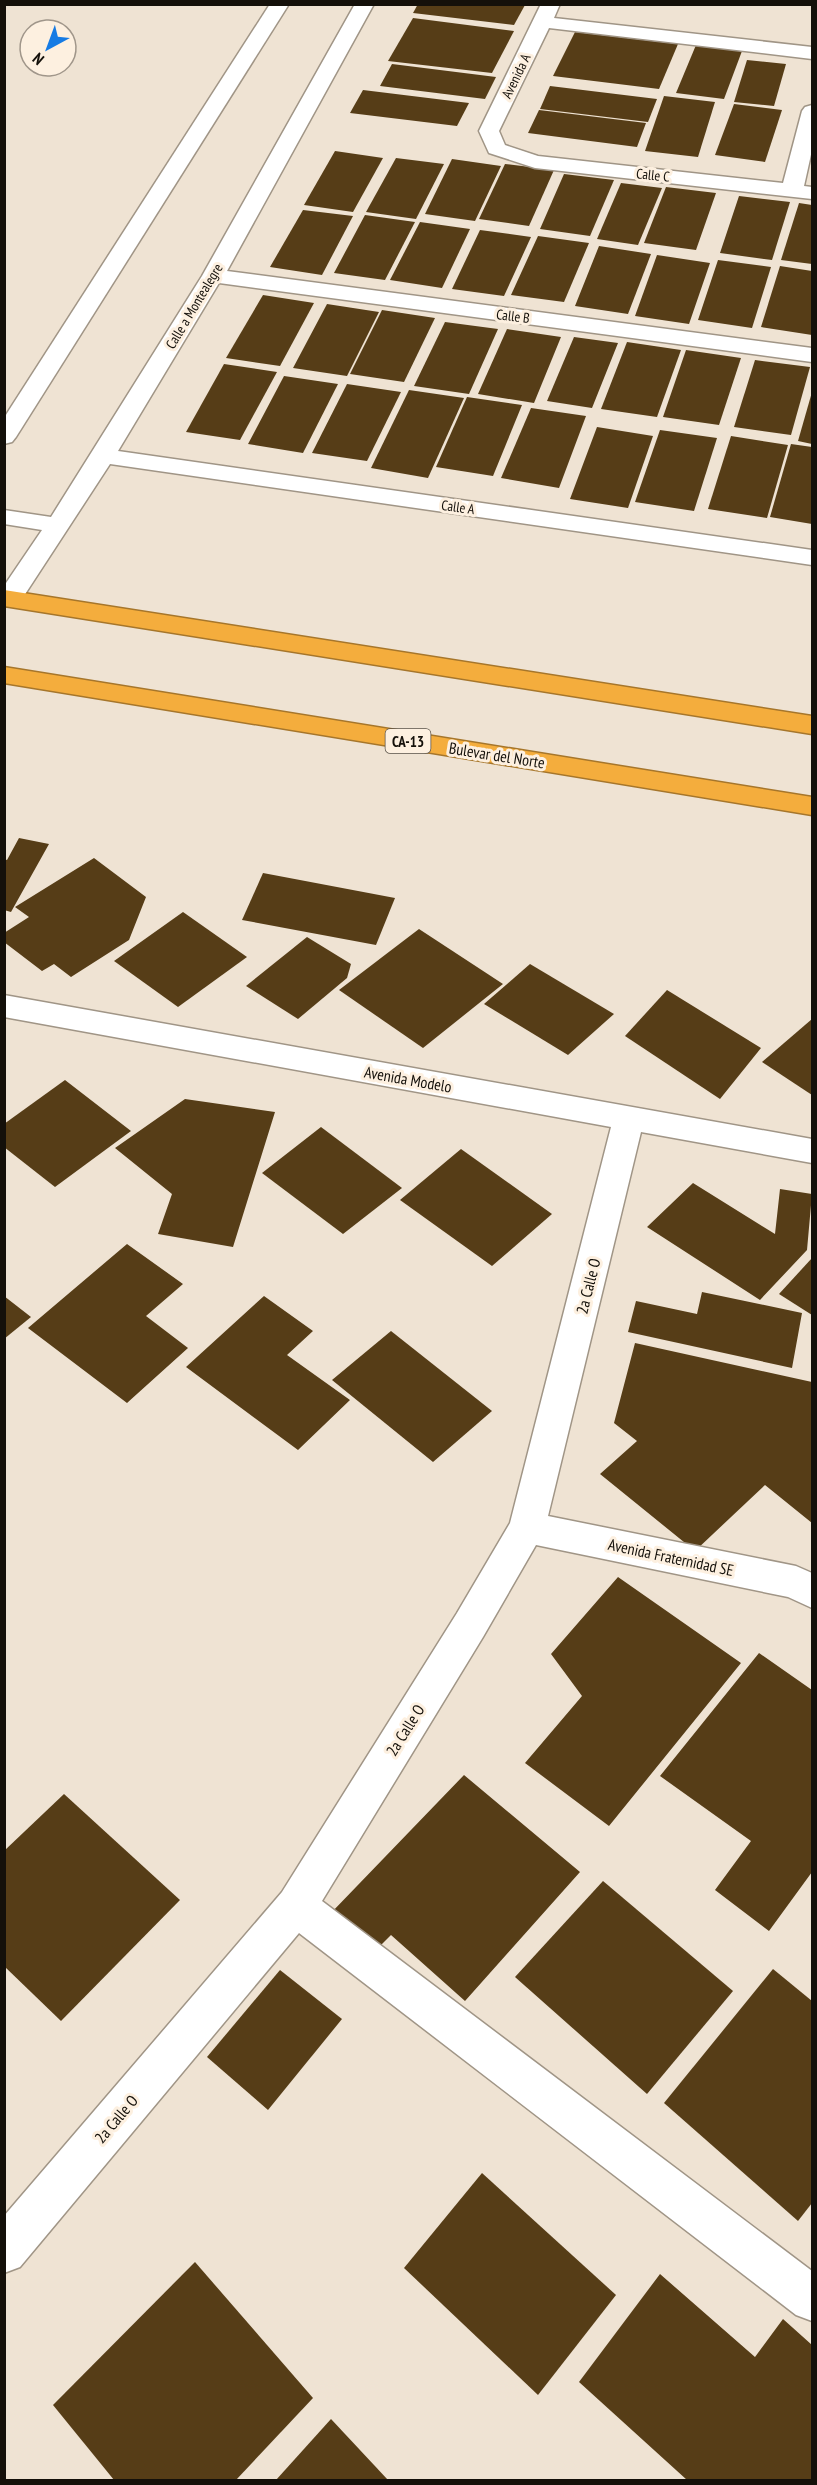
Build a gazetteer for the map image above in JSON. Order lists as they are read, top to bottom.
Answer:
{
  "streets": {
    "highway": ["CA-13", "Bulevar del Norte"],
    "street": [
      "Avenida A",
      "Calle C",
      "Calle a Montealegre",
      "Calle B",
      "Calle A",
      "Avenida Modelo",
      "2a Calle O",
      "Avenida Fraternidad SE"
    ]
  },
  "crossings": [
    ["Avenida A", "Calle C"],
    ["Calle a Montealegre", "Calle B"],
    ["Calle a Montealegre", "Calle A"],
    ["Avenida Modelo", "2a Calle O"],
    ["2a Calle O", "Avenida Fraternidad SE"]
  ],
  "north": "bottom left"
}
